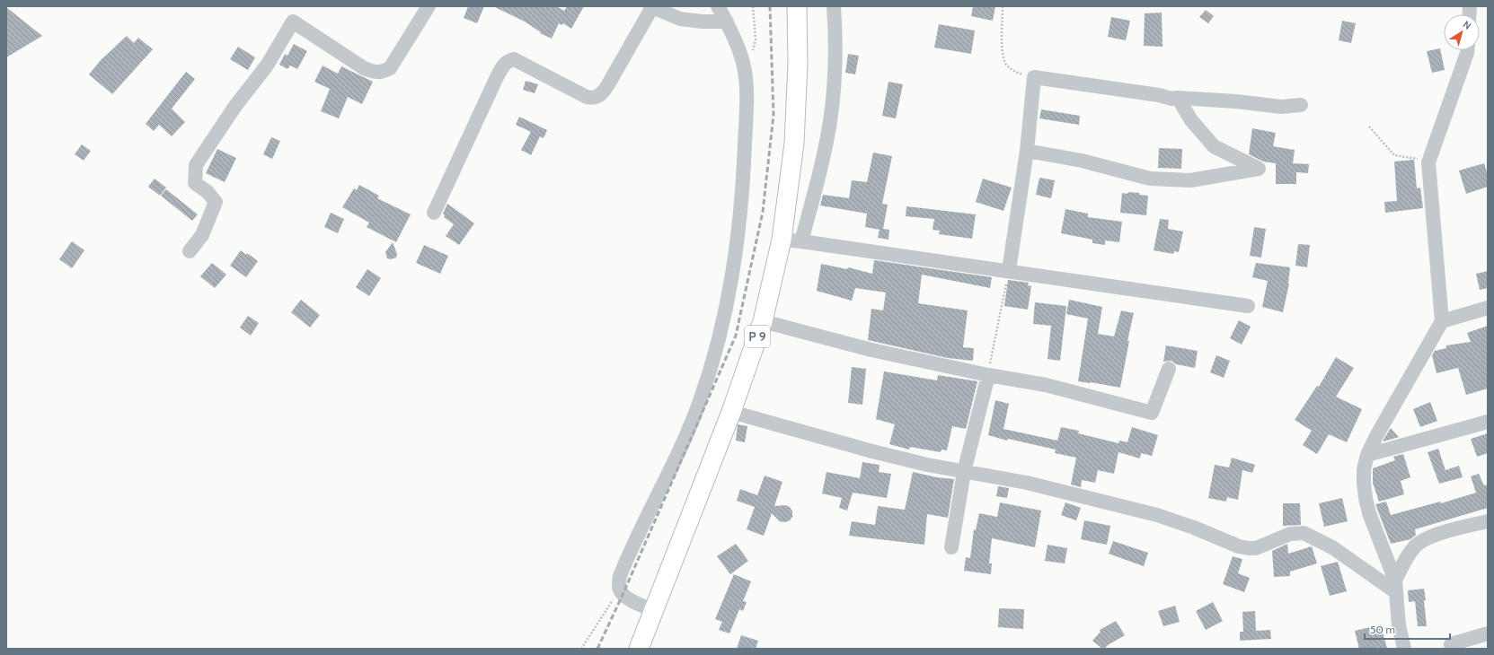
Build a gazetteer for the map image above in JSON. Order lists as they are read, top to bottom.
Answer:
{
  "streets": {
    "main road": ["P 9"]
  },
  "scale_bar": "50 m",
  "north": "top right"
}
